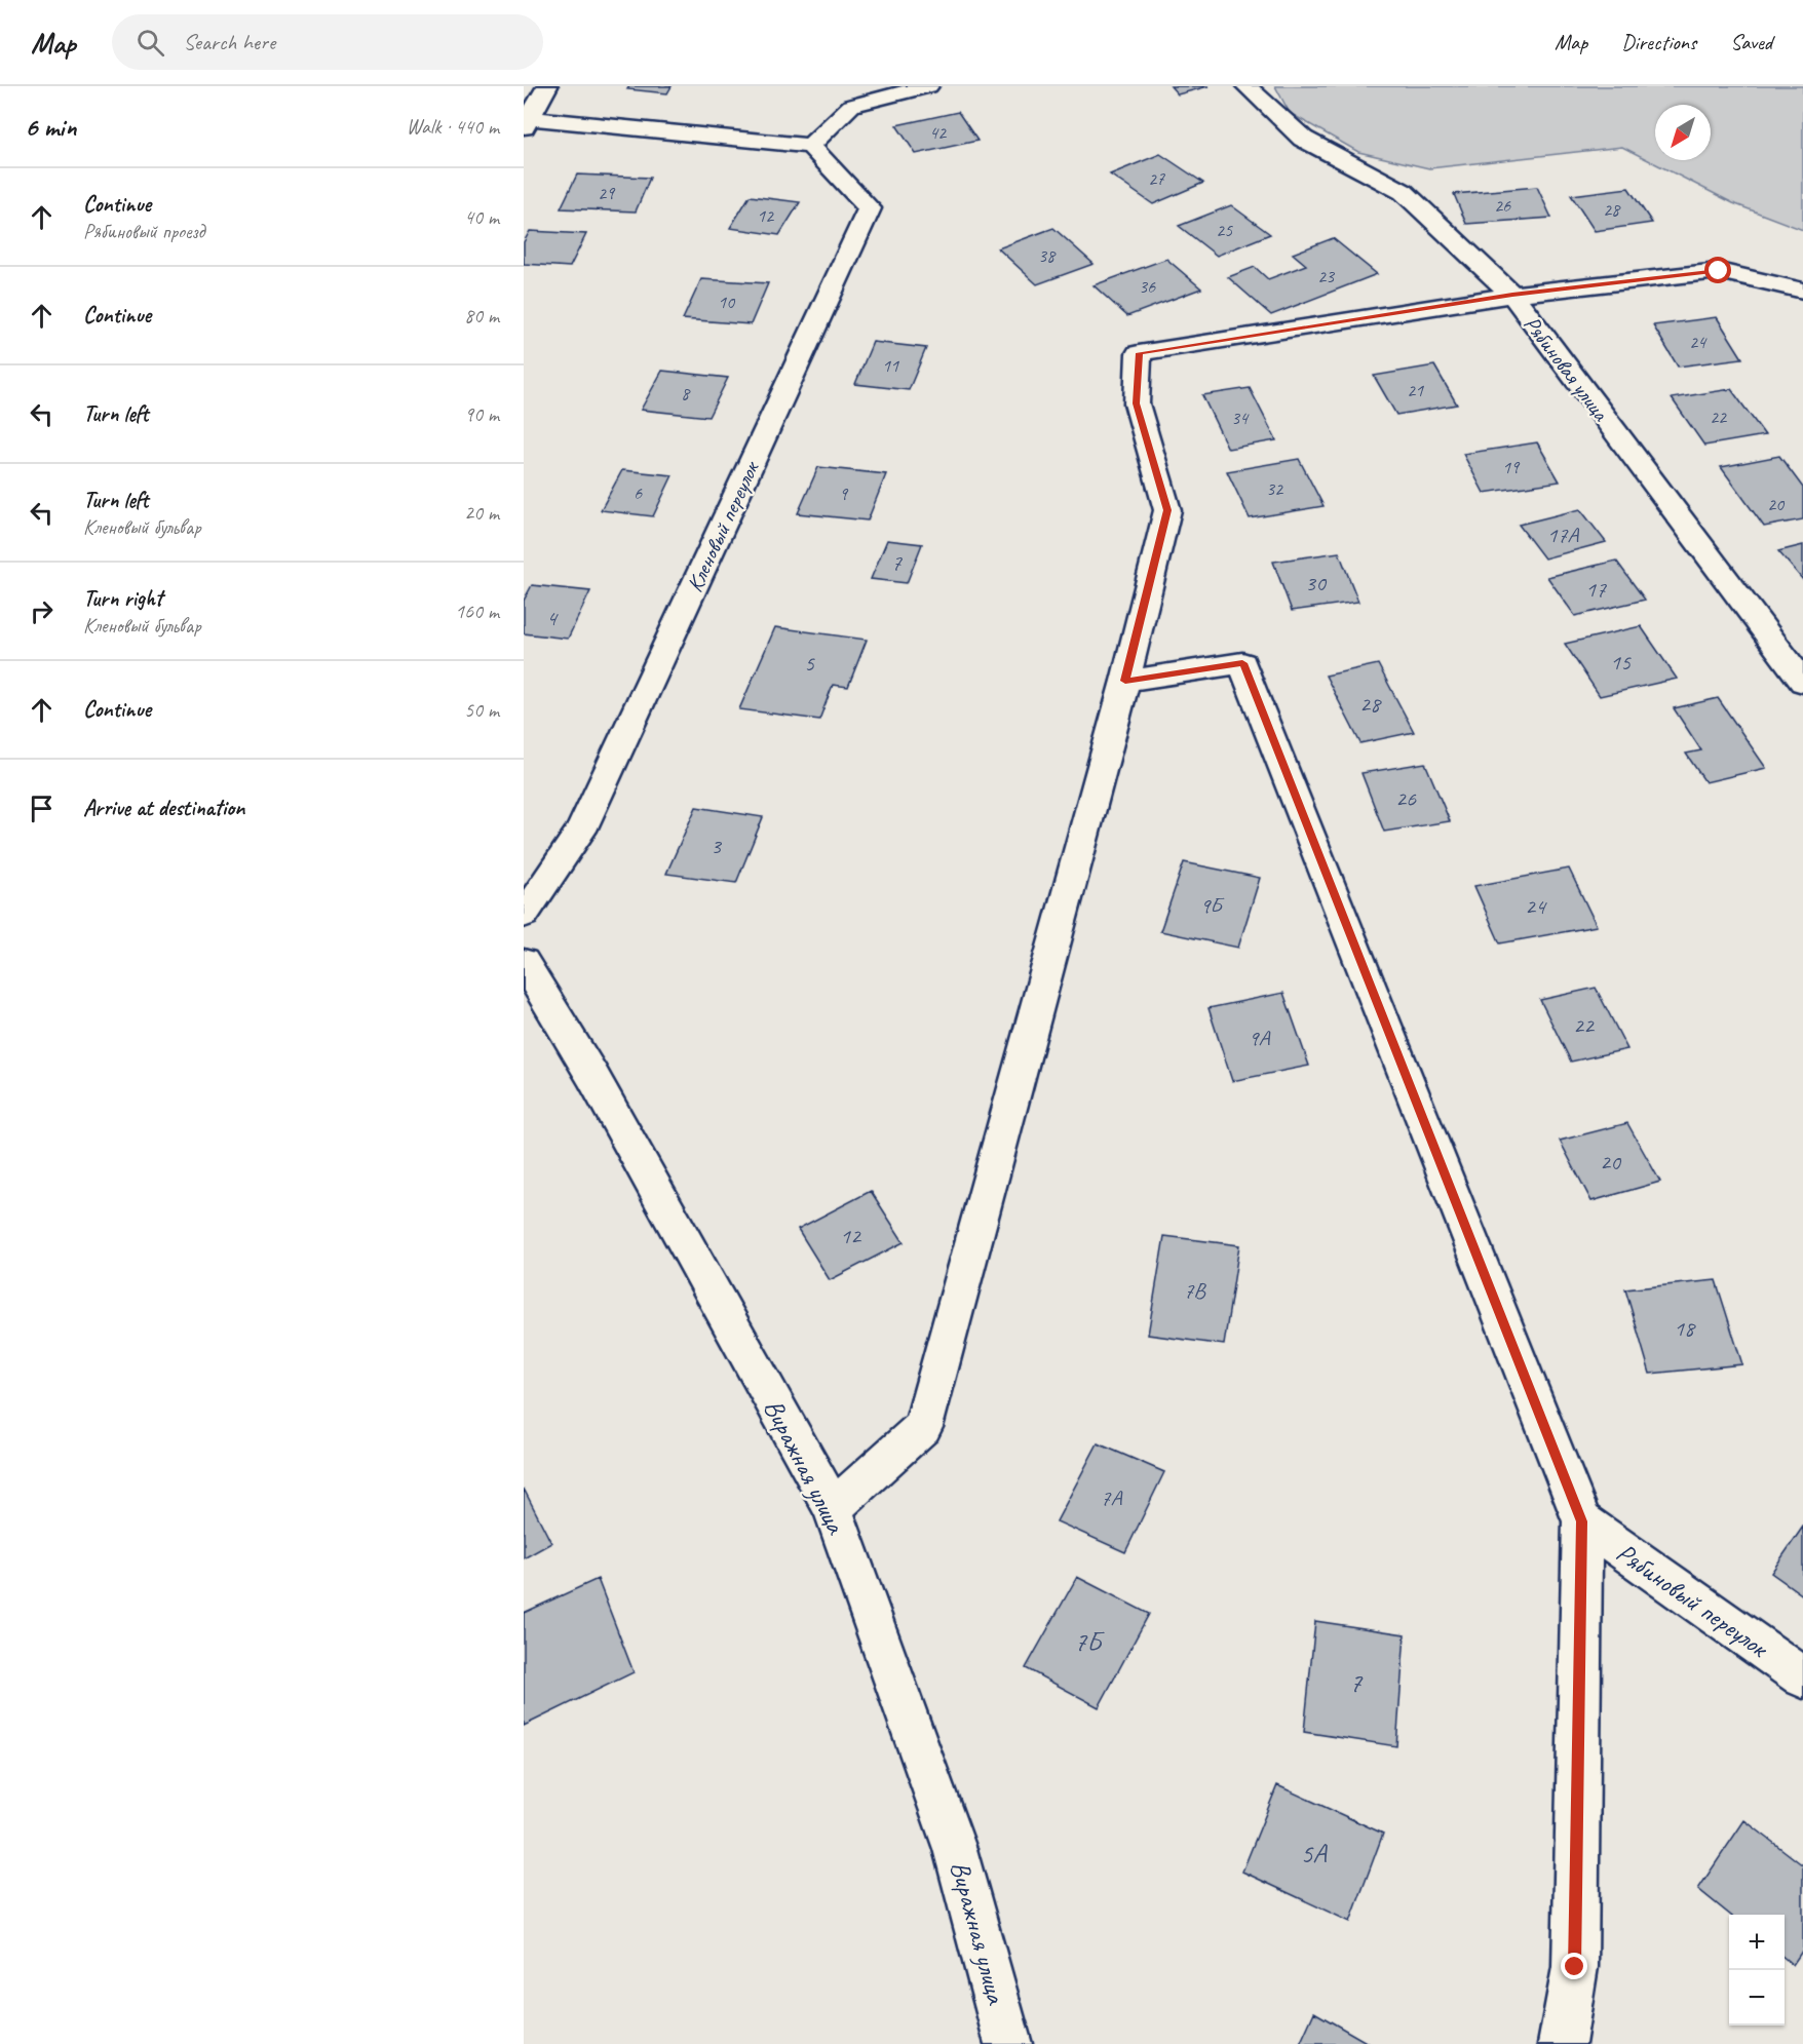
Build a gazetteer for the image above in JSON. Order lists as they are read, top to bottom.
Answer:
{
  "streets": {
    "street": [
      "Рябиновая улица",
      "Кленовый переулок",
      "Виражная улица",
      "Рябиновый переулок"
    ]
  },
  "house_numbers": [
    "42",
    "27",
    "29",
    "26",
    "28",
    "12",
    "25",
    "38",
    "23",
    "36",
    "10",
    "24",
    "11",
    "21",
    "8",
    "22",
    "34",
    "19",
    "32",
    "6",
    "9",
    "20",
    "17А",
    "7",
    "30",
    "17",
    "4",
    "15",
    "5",
    "28",
    "26",
    "3",
    "9Б",
    "24",
    "22",
    "9А",
    "20",
    "12",
    "7В",
    "18",
    "7А",
    "7Б",
    "7",
    "5А"
  ],
  "north": "bottom left",
  "page": {
    "header": "Map",
    "search": "Search here",
    "nav": ["Map", "Directions", "Saved"],
    "heading": ["6 min", "Walk · 440 m"],
    "list": [
      ["Continue", "Рябиновый проезд", "40 m"],
      ["Continue", "80 m"],
      ["Turn left", "90 m"],
      ["Turn left", "Кленовый бульвар", "20 m"],
      ["Turn right", "Кленовый бульвар", "160 m"],
      ["Continue", "50 m"],
      "Arrive at destination"
    ],
    "map_buttons": ["+", "−"]
  }
}
